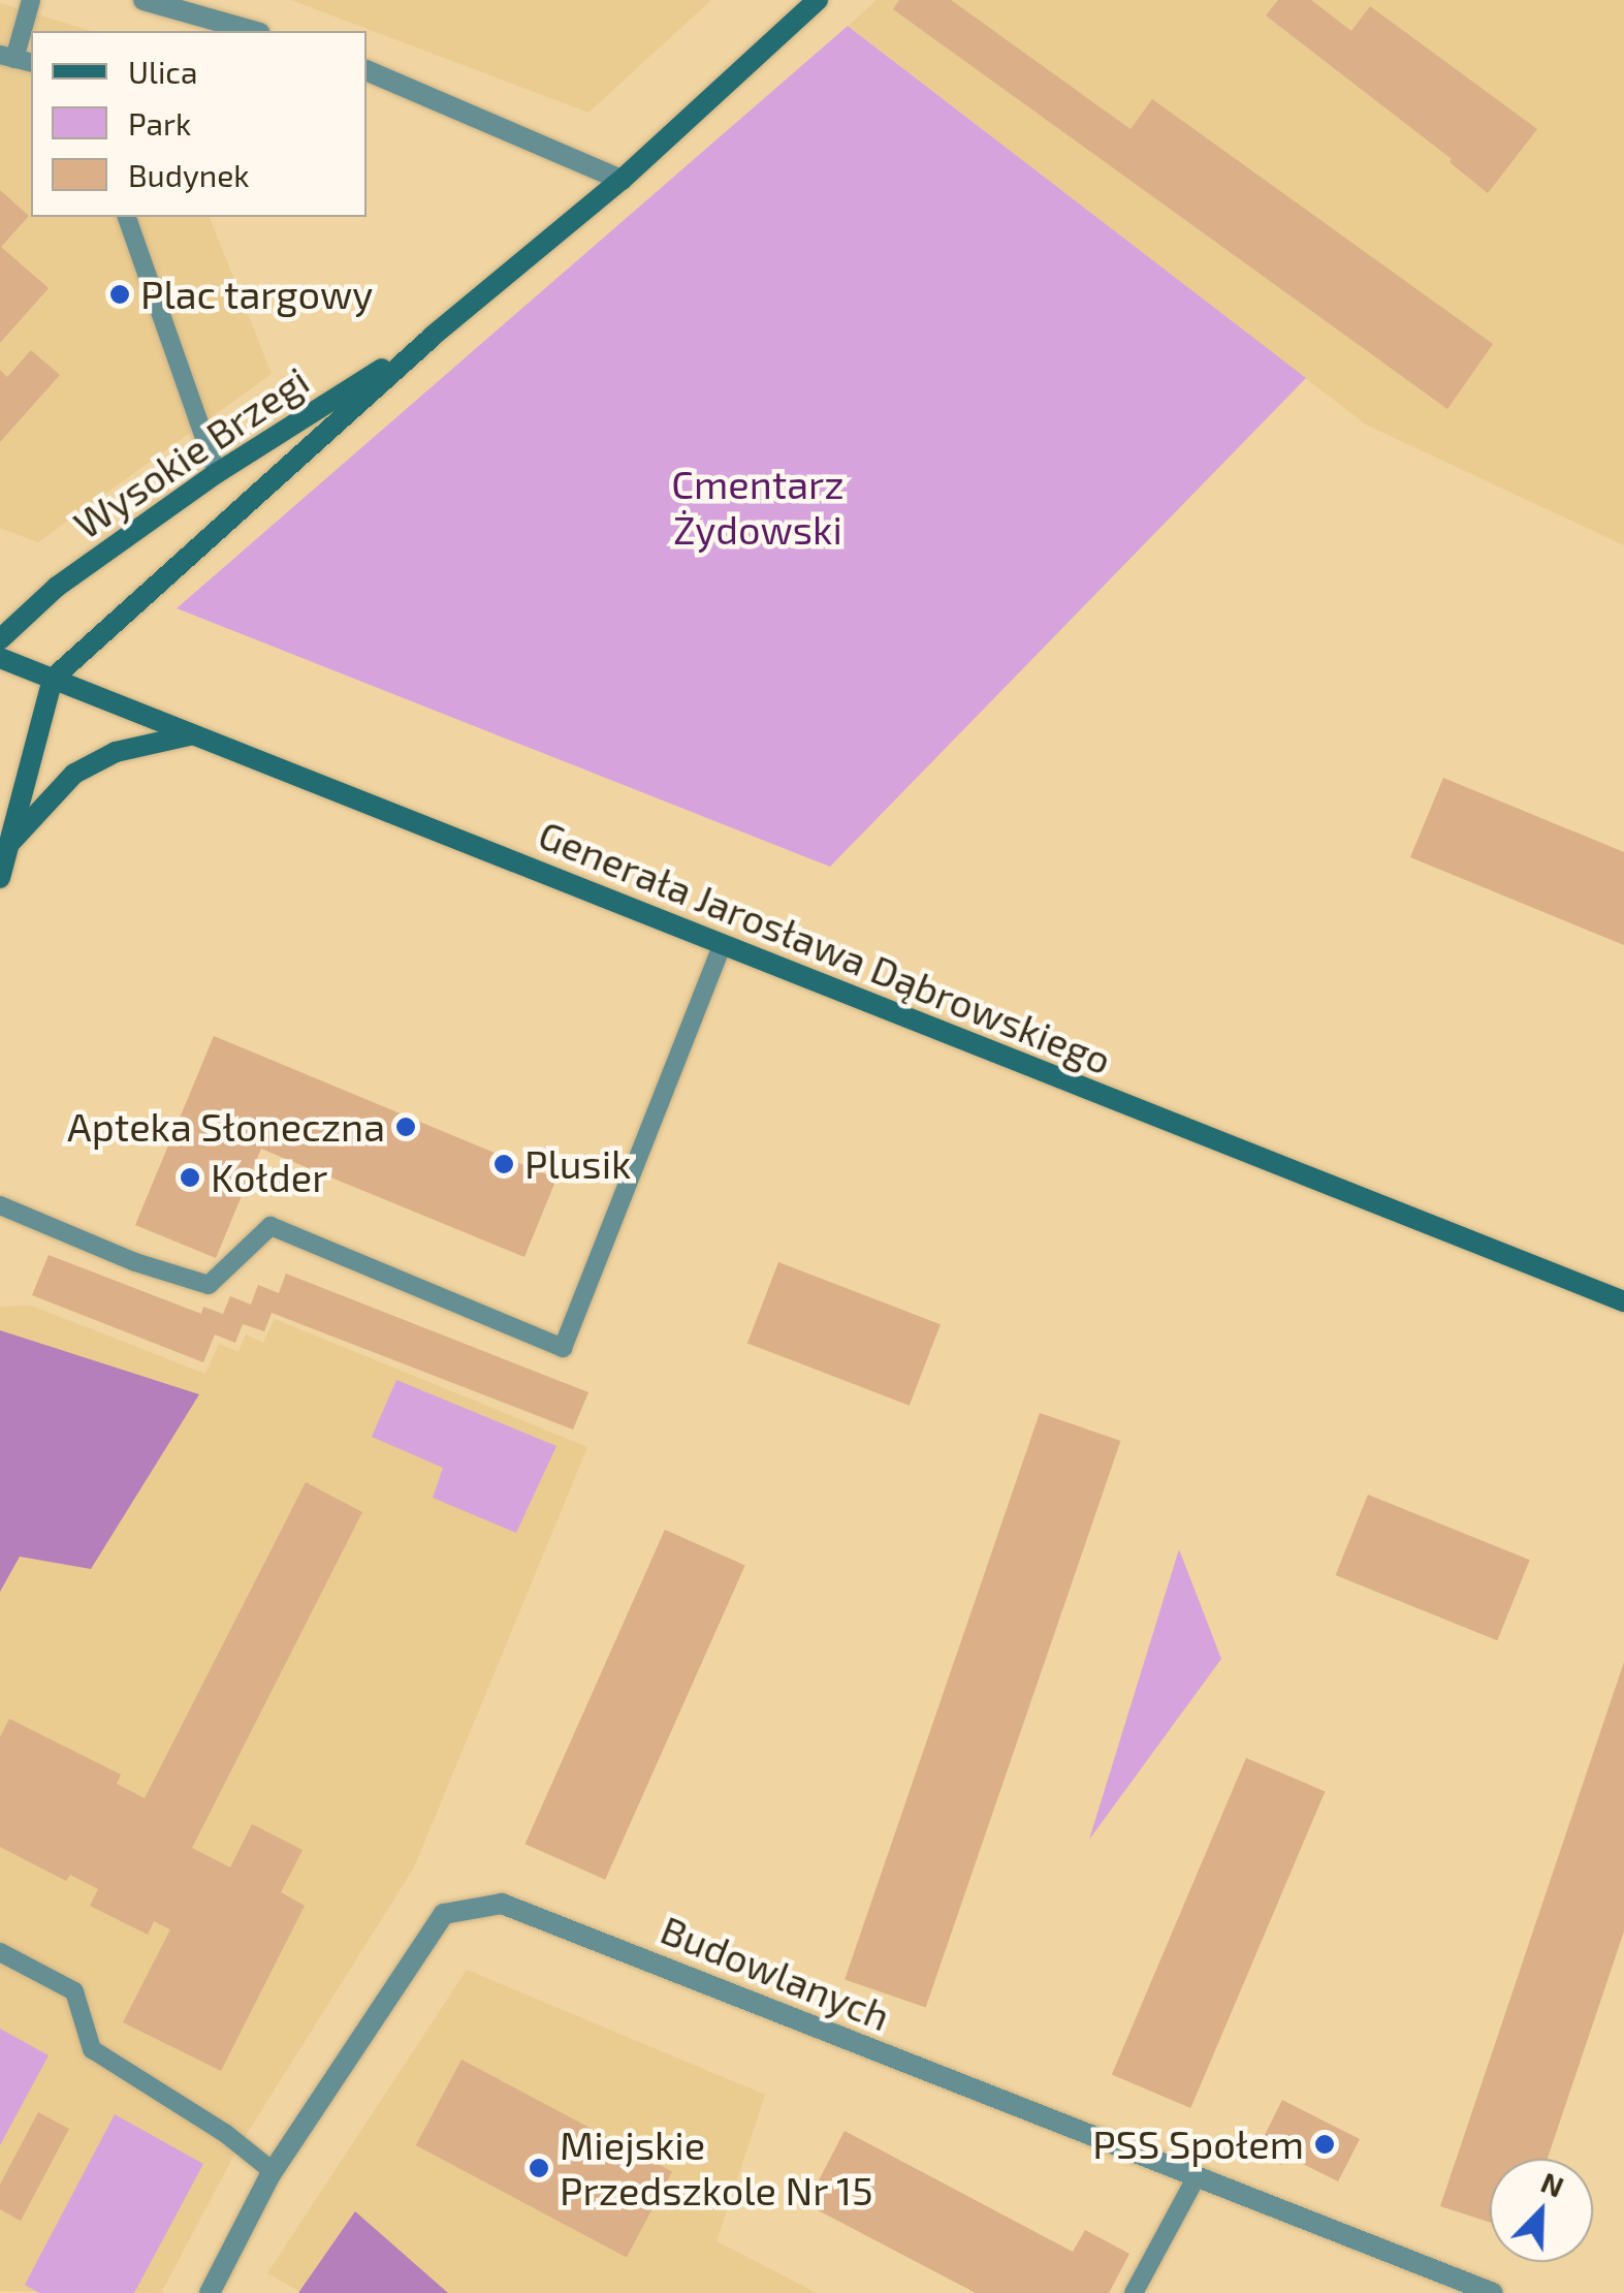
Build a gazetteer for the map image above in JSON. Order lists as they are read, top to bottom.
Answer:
{
  "streets": {
    "street": ["Wysokie Brzegi", "Generała Jarosława Dąbrowskiego", "Budowlanych"]
  },
  "crossings": [
    ["Wysokie Brzegi", "Generała Jarosława Dąbrowskiego"]
  ],
  "parks": ["Cmentarz Żydowski"],
  "places": [
    "Plac targowy",
    "Apteka Słoneczna",
    "Plusik",
    "Kołder",
    "PSS Społem",
    "Miejskie Przedszkole Nr 15"
  ],
  "legend": ["Ulica", "Park", "Budynek"],
  "north": "top right"
}
